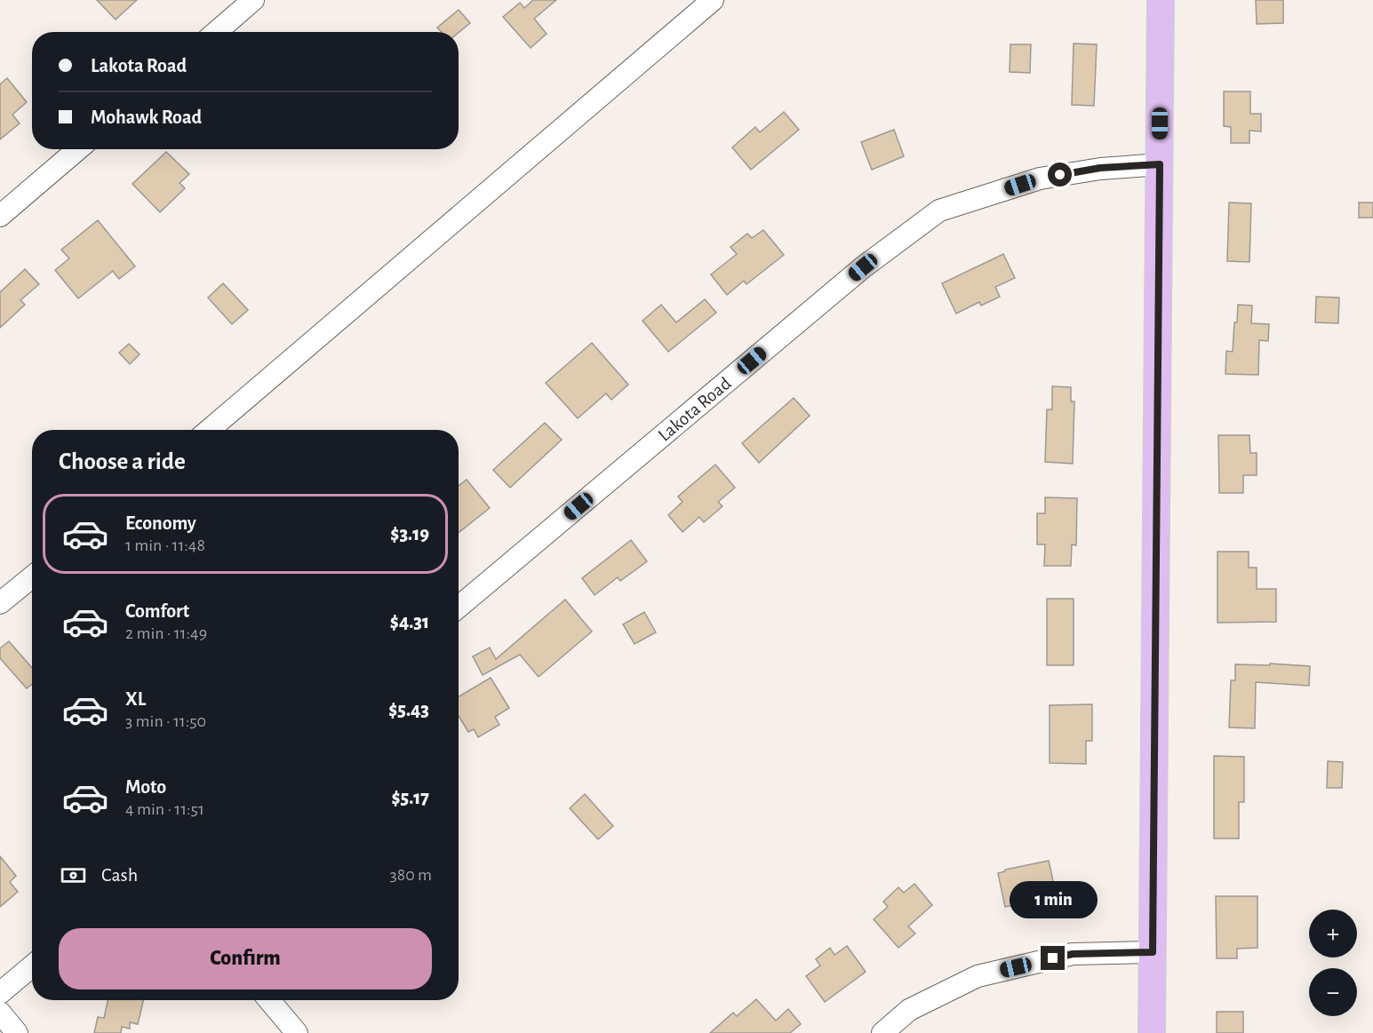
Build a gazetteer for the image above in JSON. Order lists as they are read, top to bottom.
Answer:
{
  "streets": {
    "street": ["Lakota Road"]
  },
  "page": {
    "banner": ["Lakota Road", "Mohawk Road"],
    "heading": "Choose a ride",
    "list": [
      {
        "name": "Economy",
        "note": "1 min · 11:48",
        "value": "$3.19"
      },
      {
        "name": "Comfort",
        "note": "2 min · 11:49",
        "value": "$4.31"
      },
      {
        "name": "XL",
        "note": "3 min · 11:50",
        "value": "$5.43"
      },
      {
        "name": "Moto",
        "note": "4 min · 11:51",
        "value": "$5.17"
      }
    ],
    "pay": ["Cash", "380 m"],
    "bubble": "1 min",
    "map_buttons": ["+", "−"],
    "buttons": "Confirm"
  }
}
